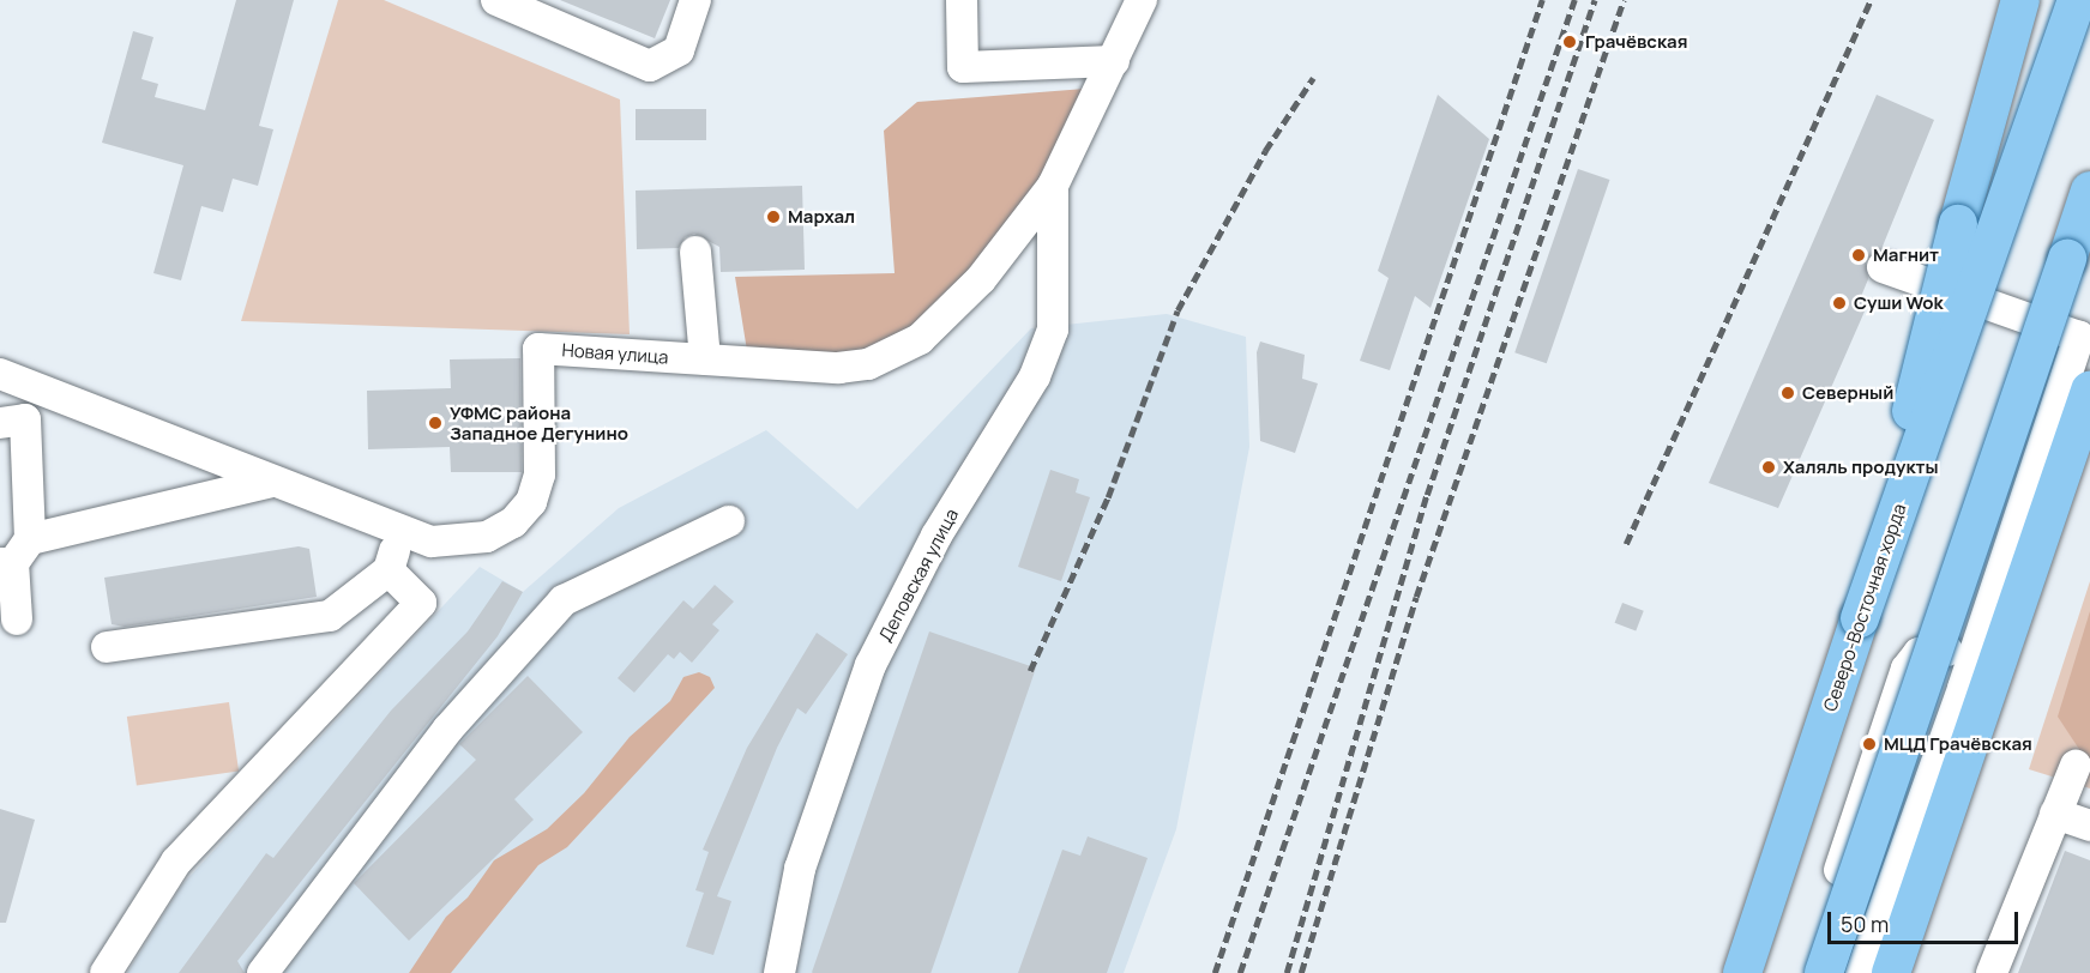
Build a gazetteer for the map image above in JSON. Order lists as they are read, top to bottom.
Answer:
{
  "streets": {
    "main road": ["Северо-Восточная хорда"],
    "street": ["Новая улица", "Деповская улица"]
  },
  "crossings": [
    ["Новая улица", "Деповская улица"]
  ],
  "places": [
    "Грачёвская",
    "Мархал",
    "Магнит",
    "Суши Wok",
    "Северный",
    "УФМС района Западное Дегунино",
    "Халяль продукты",
    "МЦД Грачёвская"
  ],
  "scale_bar": "50 m"
}
